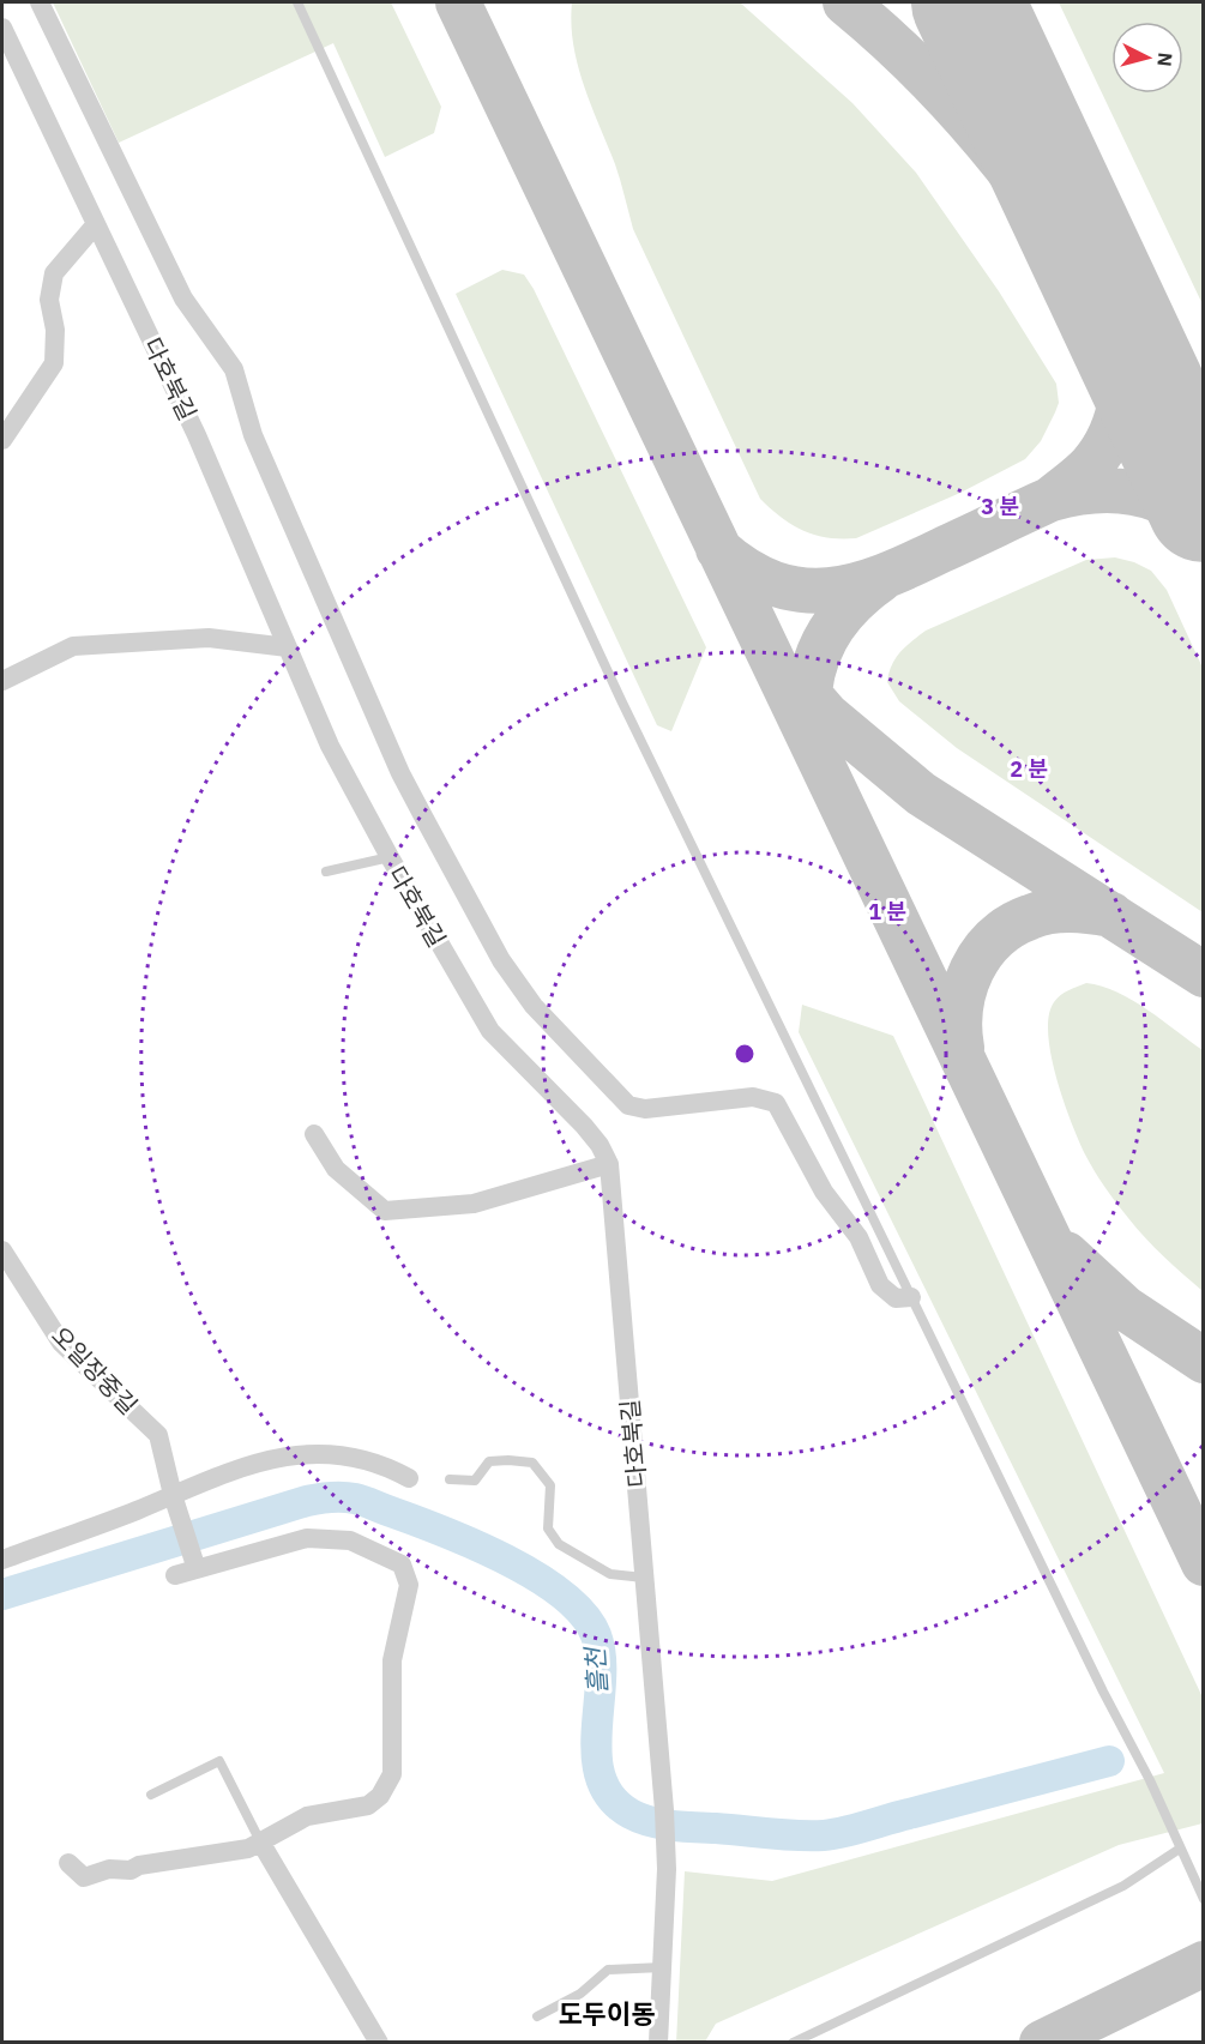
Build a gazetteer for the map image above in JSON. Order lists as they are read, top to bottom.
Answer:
{
  "streets": {
    "street": ["다호북길", "오일장중길"]
  },
  "districts": ["도두이동"],
  "water": ["흘천"],
  "north": "right",
  "rings": ["3 분", "2 분", "1 분"]
}
